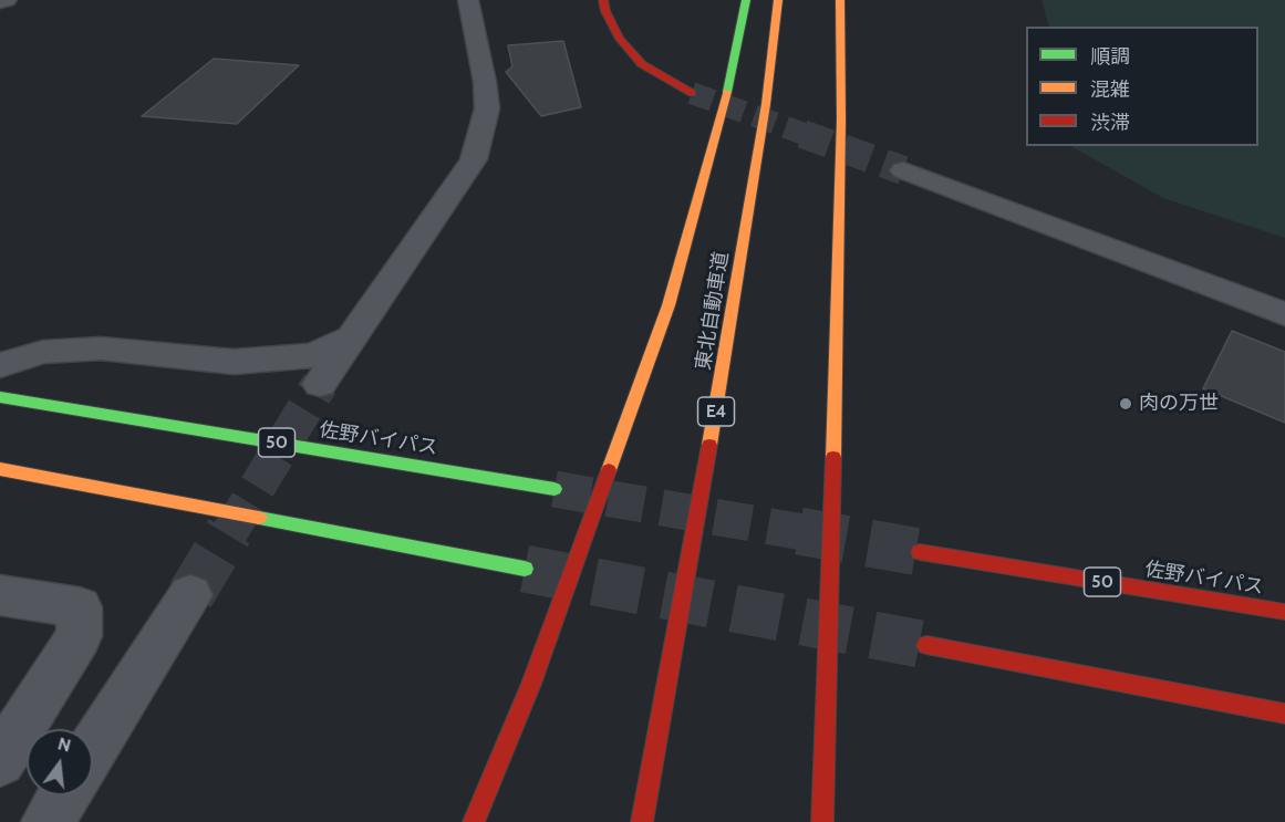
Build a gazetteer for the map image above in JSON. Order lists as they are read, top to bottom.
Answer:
{
  "streets": {
    "main road": [
      "東北自動車道",
      "E4",
      "佐野バイパス",
      "50"
    ]
  },
  "places": ["肉の万世"],
  "legend": ["順調", "混雑", "渋滞"],
  "north": "top"
}
